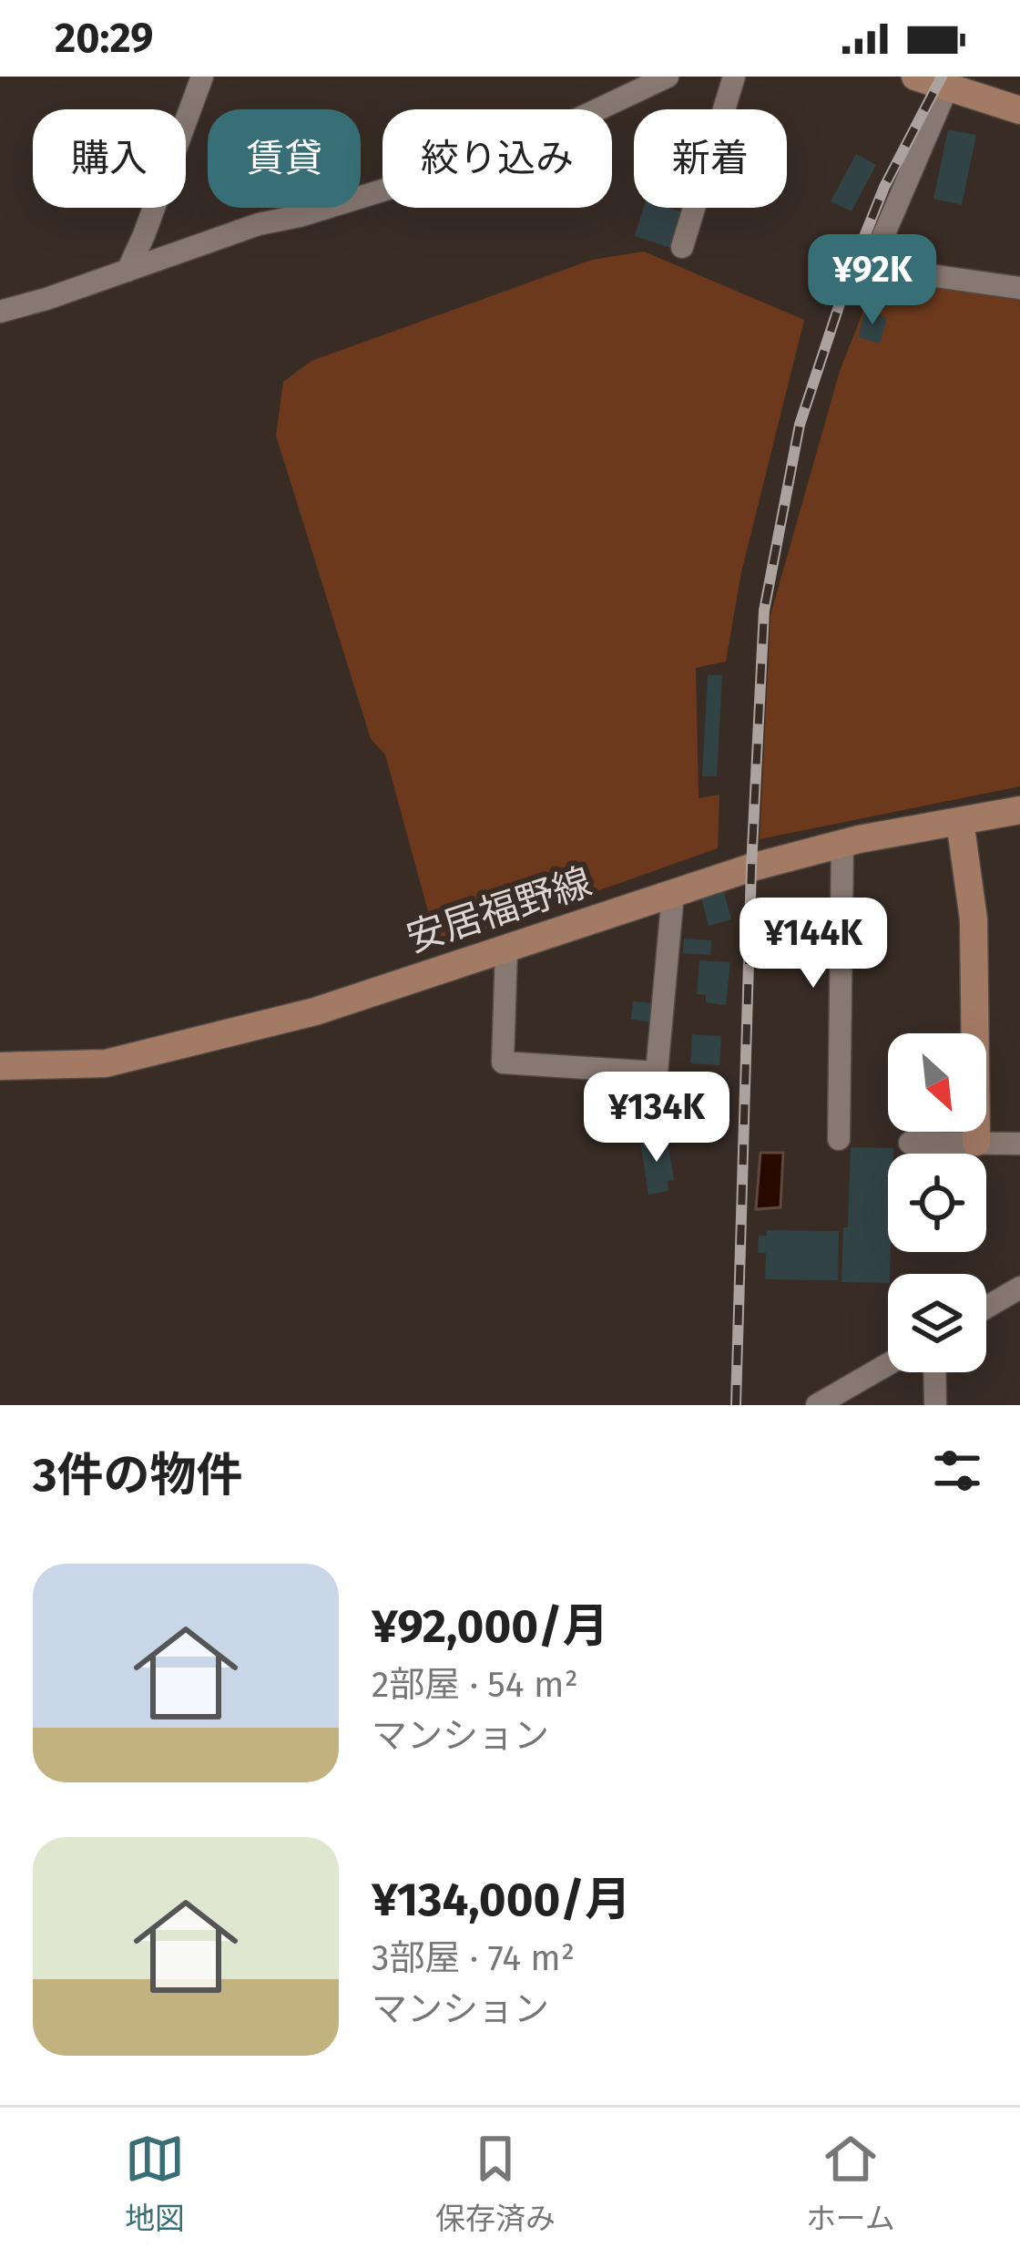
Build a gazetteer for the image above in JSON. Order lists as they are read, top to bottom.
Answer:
{
  "streets": {
    "main road": ["安居福野線"]
  },
  "north": "bottom right",
  "page": {
    "status": "20:29",
    "chip": [
      "購入",
      "賃貸",
      "絞り込み",
      "新着"
    ],
    "price": ["¥92K", "¥144K", "¥134K"],
    "heading": "3件の物件",
    "list": [
      {
        "name": "¥92,000/月",
        "note": "2部屋 · 54 m² · マンション"
      },
      {
        "name": "¥134,000/月",
        "note": "3部屋 · 74 m² · マンション"
      }
    ],
    "tabs": ["地図", "保存済み", "ホーム"]
  }
}
